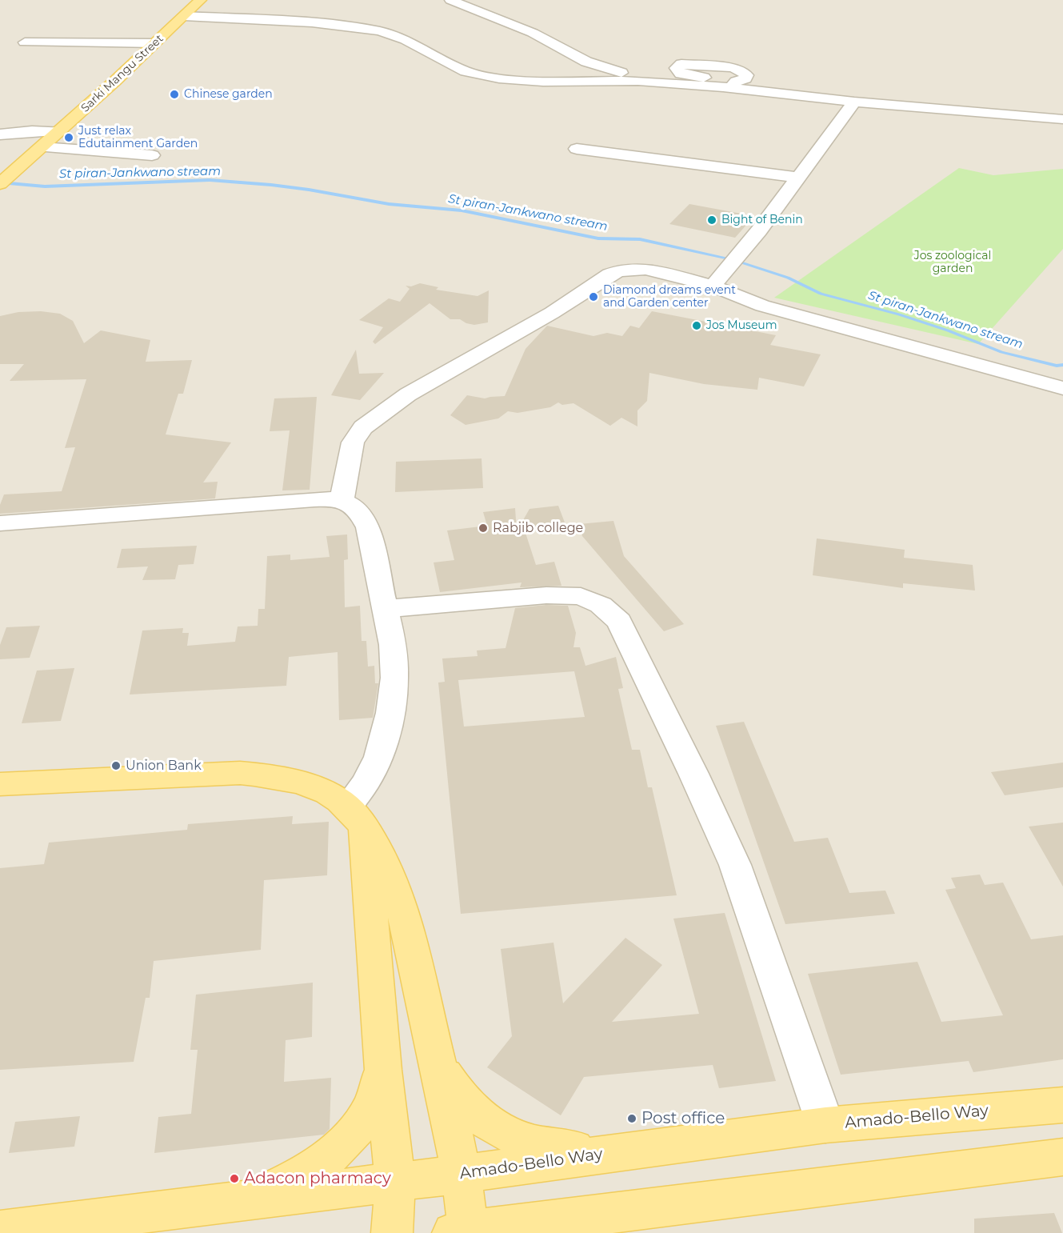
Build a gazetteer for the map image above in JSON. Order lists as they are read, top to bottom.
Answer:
{
  "streets": {
    "main road": ["Sarki Mangu Street", "Amado-Bello Way"]
  },
  "water": ["St piran-Jankwano stream"],
  "parks": ["Jos zoological garden"],
  "places": [
    "Chinese garden",
    "Just relax Edutainment Garden",
    "Bight of Benin",
    "Diamond dreams event and Garden center",
    "Jos Museum",
    "Rabjib college",
    "Union Bank",
    "Post office",
    "Adacon pharmacy"
  ]
}
